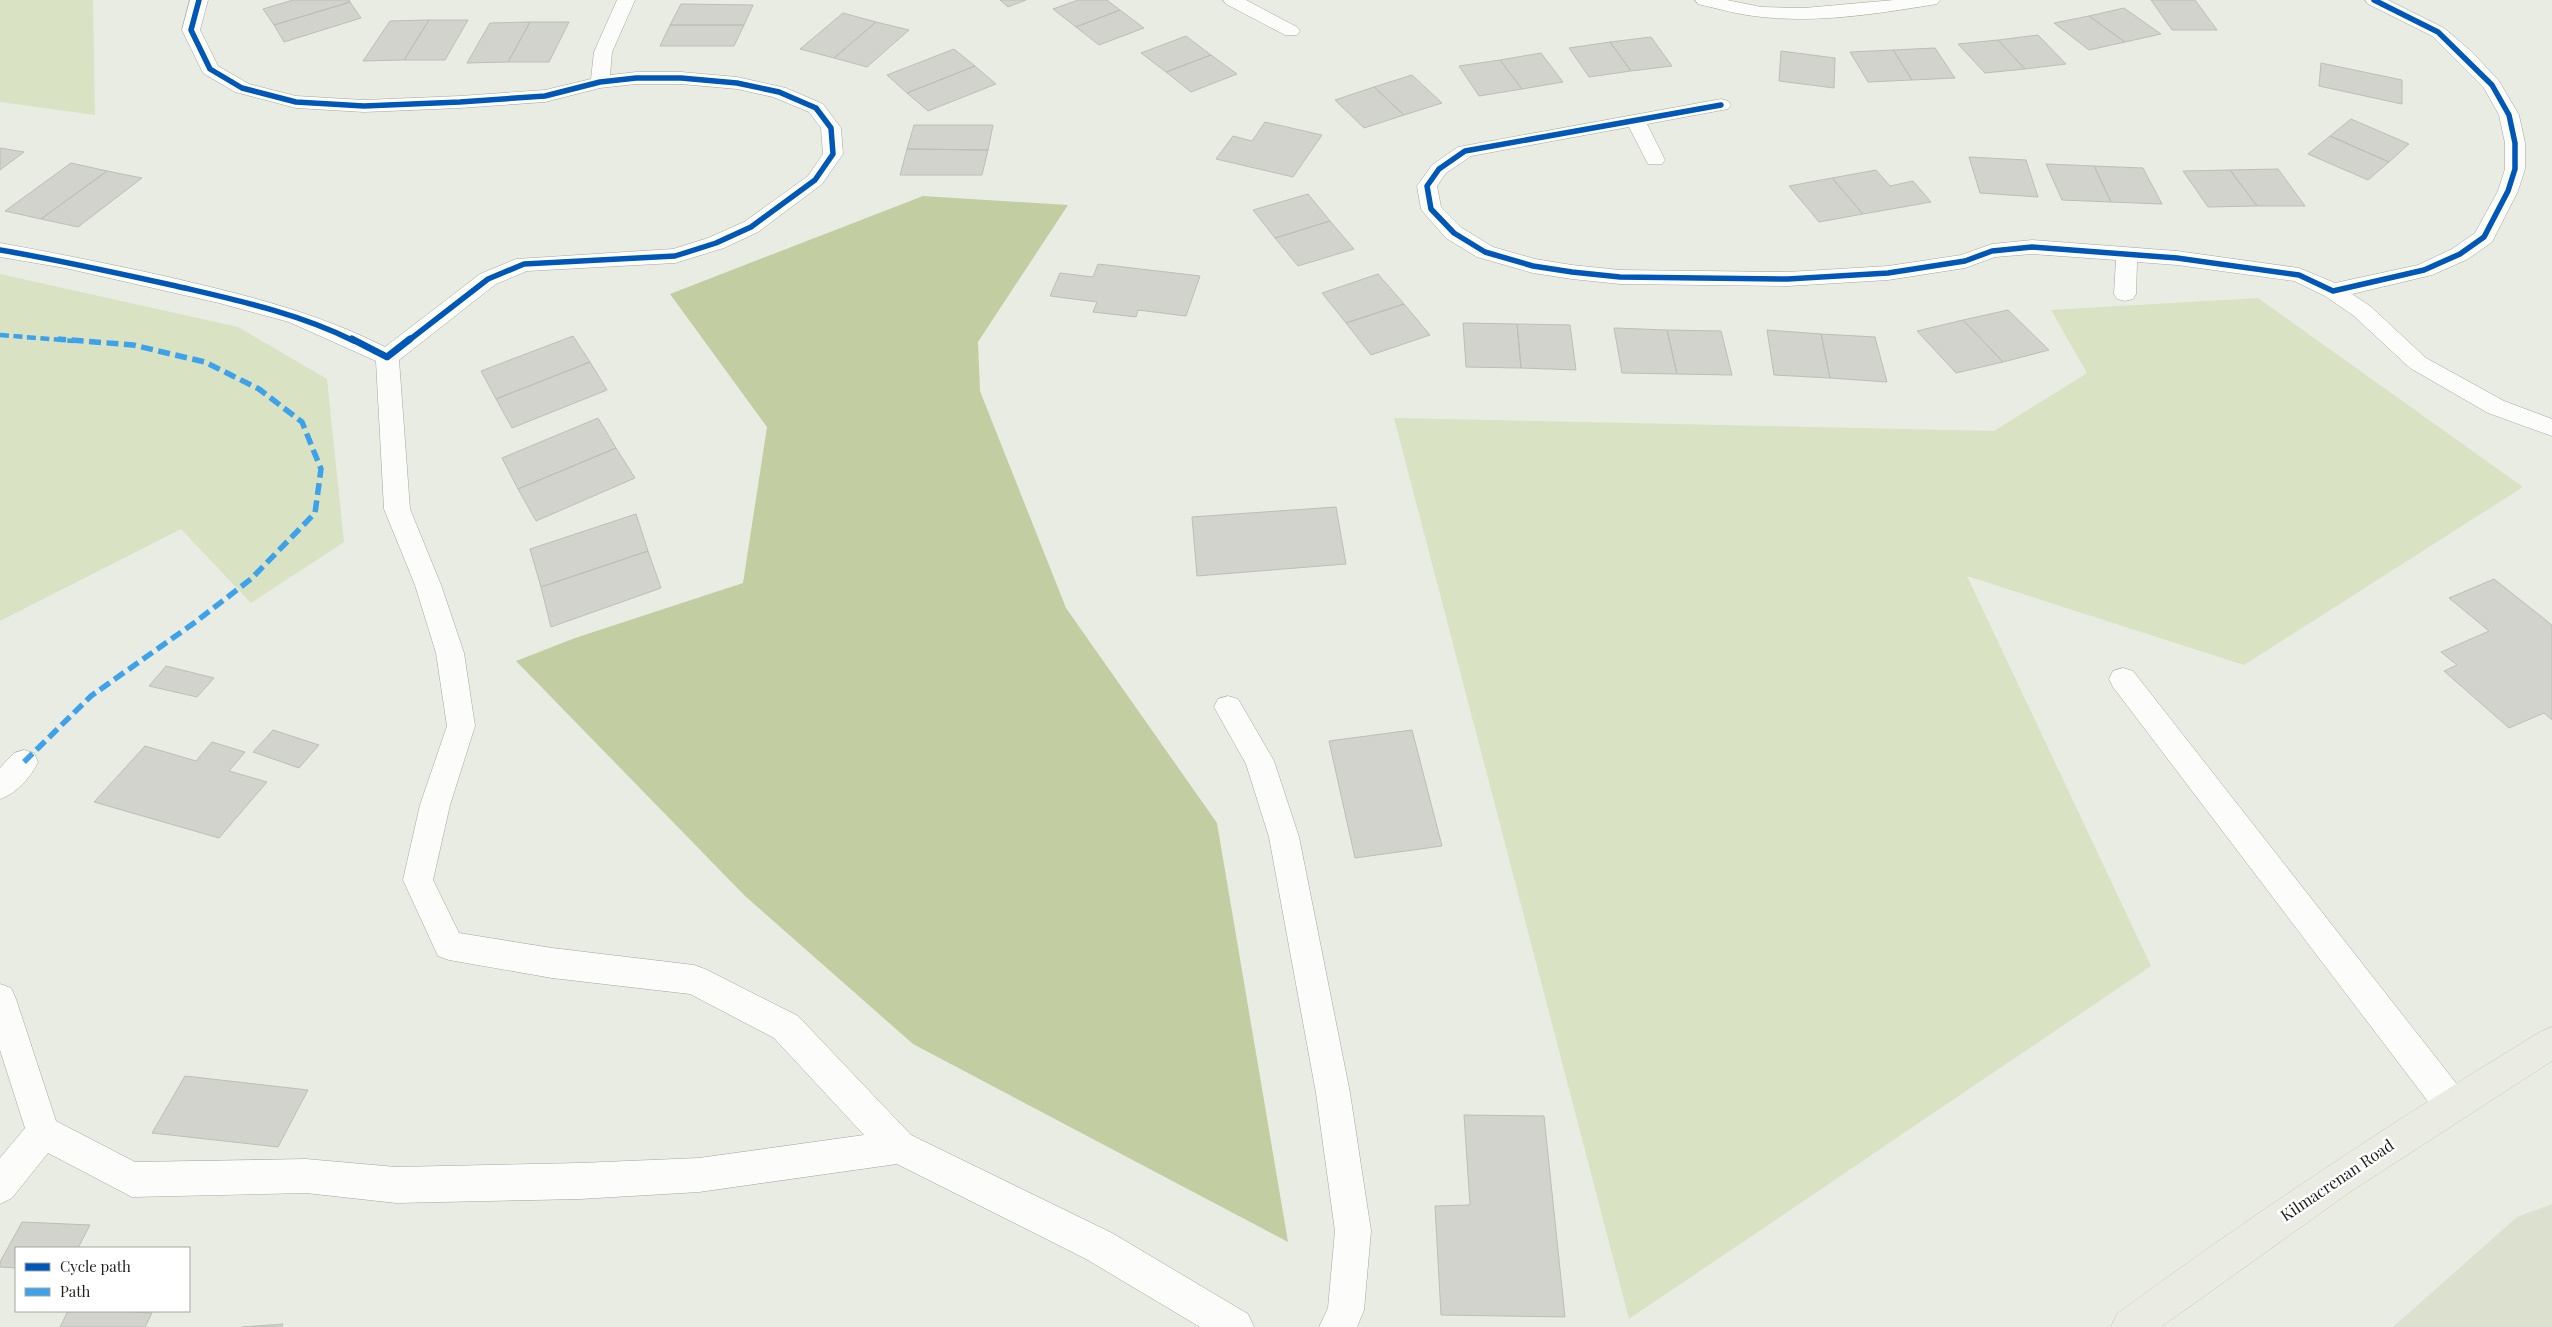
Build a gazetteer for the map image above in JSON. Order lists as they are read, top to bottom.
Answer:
{
  "streets": {
    "main road": ["Kilmacrenan Road"]
  },
  "legend": ["Cycle path", "Path"]
}
